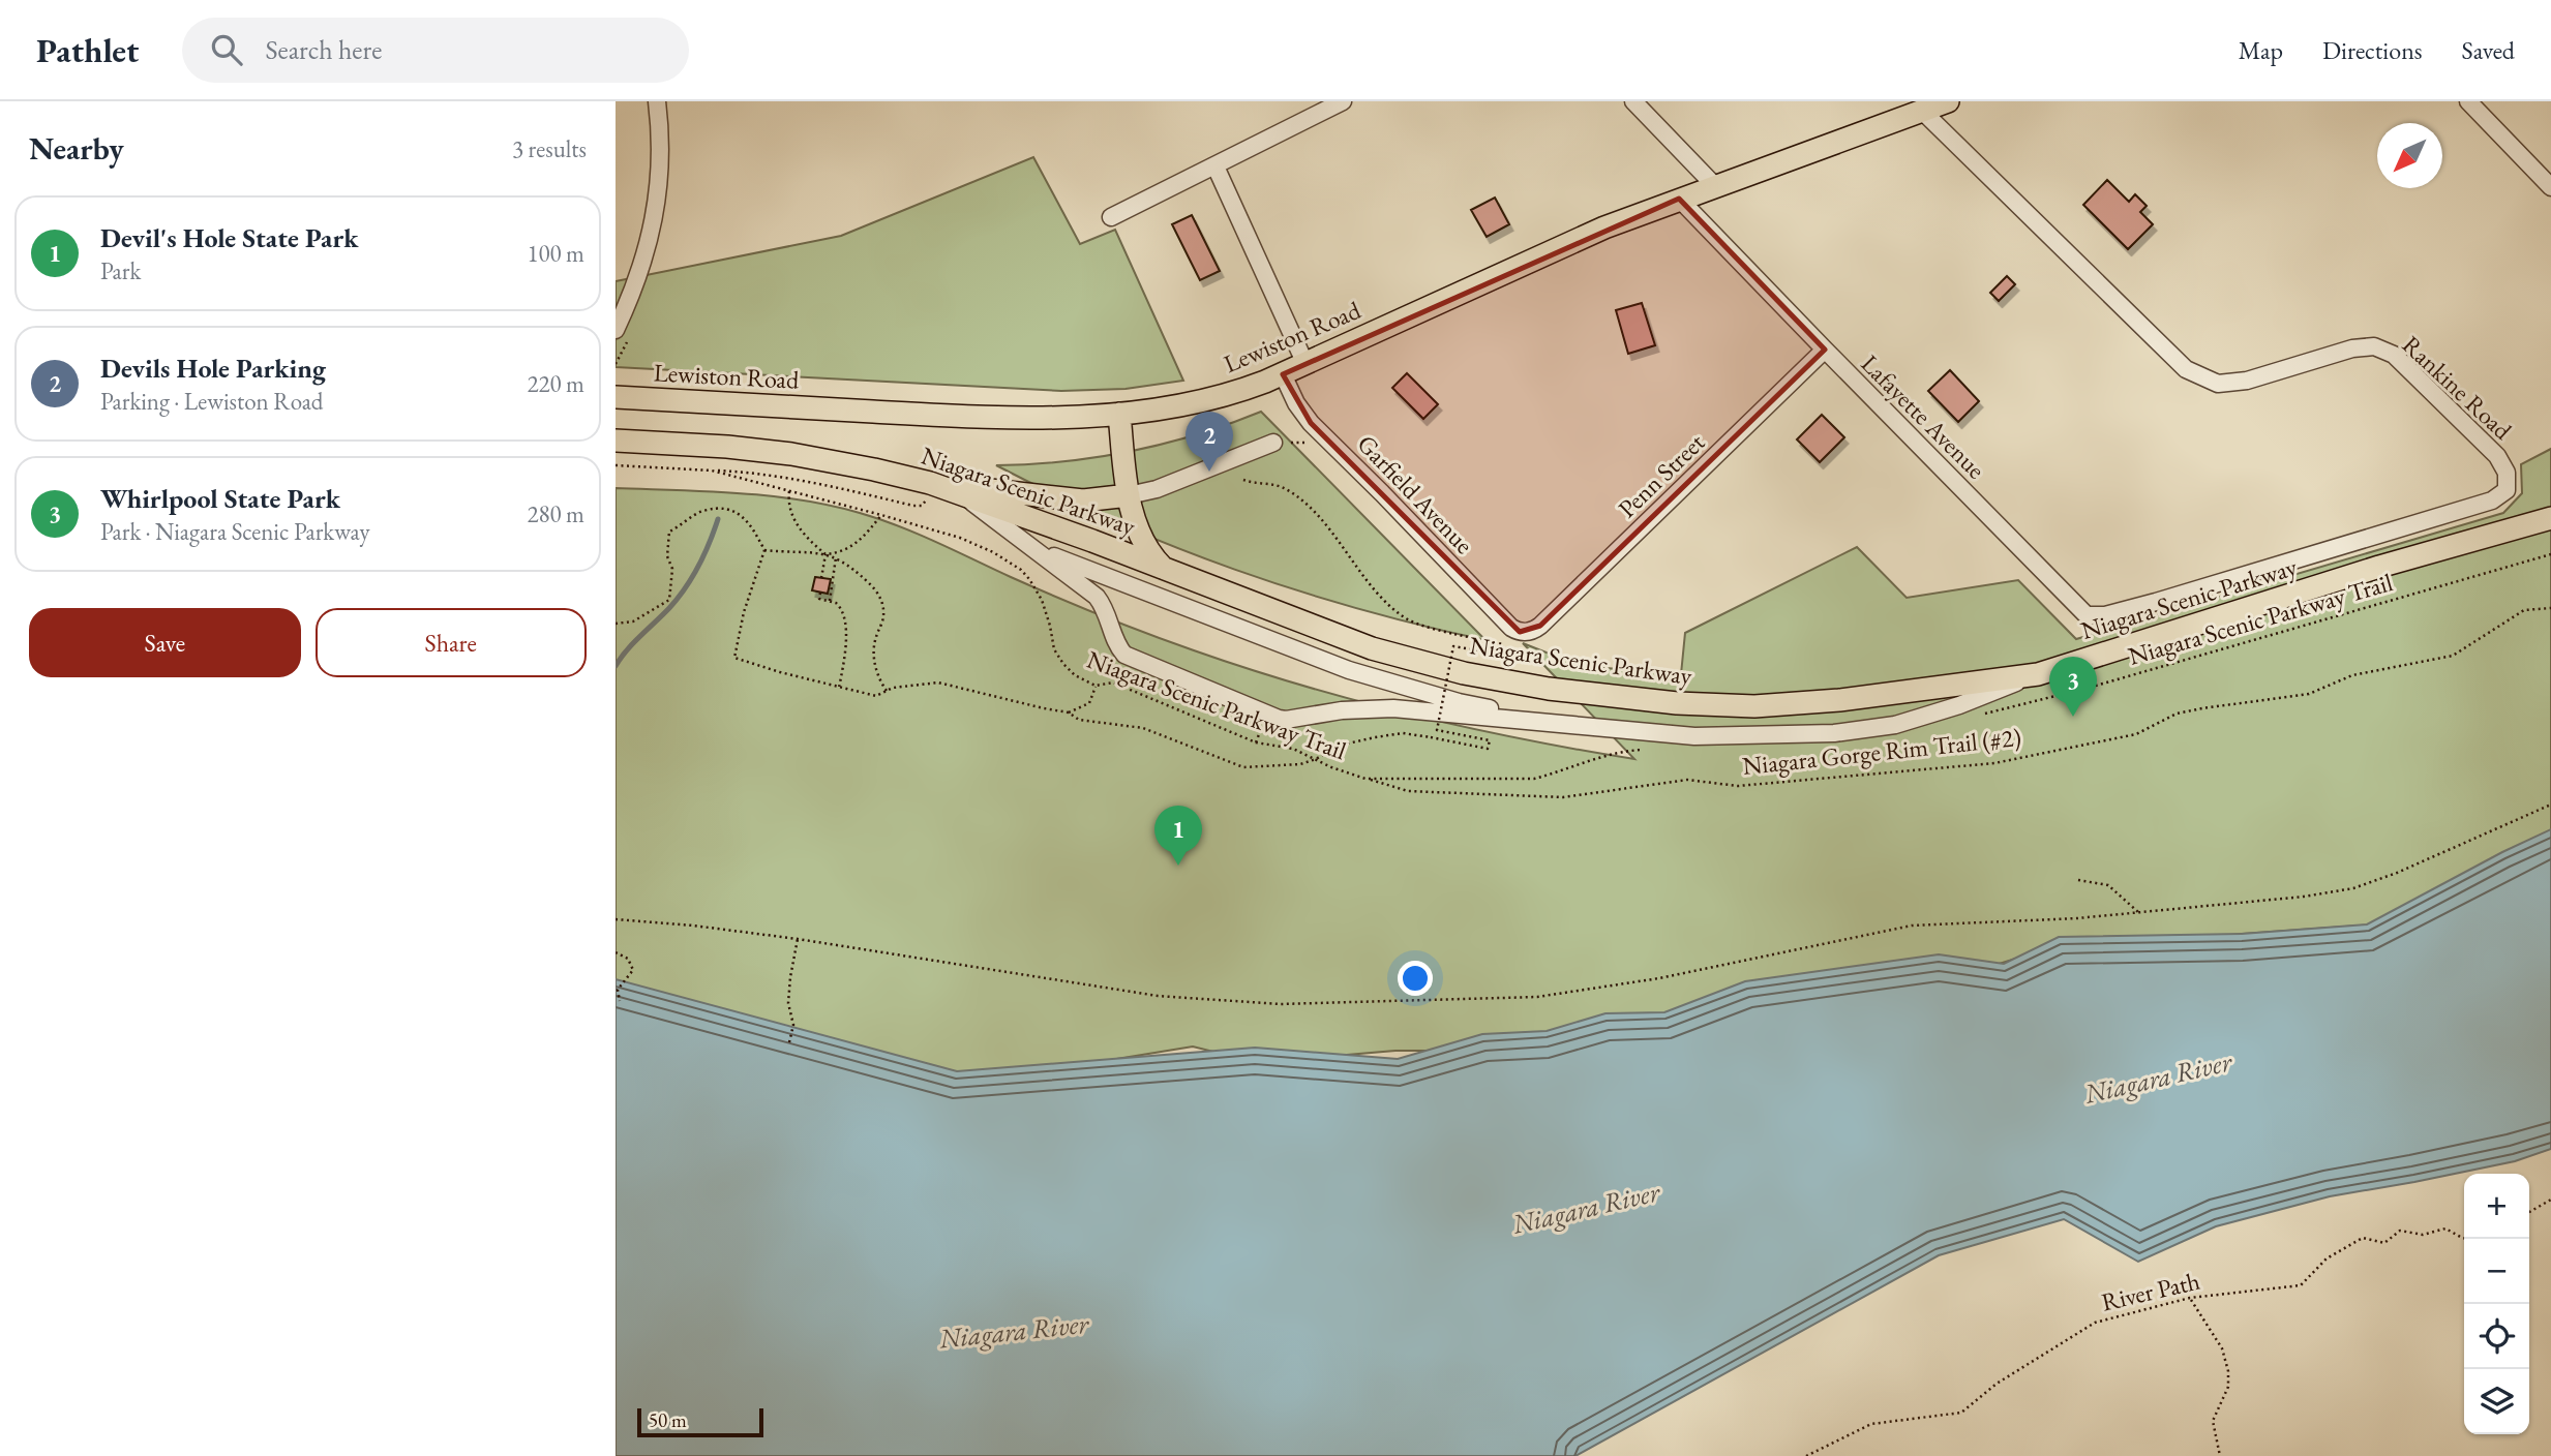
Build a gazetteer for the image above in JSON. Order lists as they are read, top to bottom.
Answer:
{
  "streets": {
    "main road": ["Lewiston Road", "Niagara Scenic Parkway"],
    "street": [
      "Rankine Road",
      "Lafayette Avenue",
      "Penn Street",
      "Garfield Avenue"
    ],
    "path": ["Niagara Scenic Parkway Trail", "Niagara Gorge Rim Trail (#2)", "River Path"]
  },
  "crossings": [
    ["Lewiston Road", "Rankine Road"],
    ["Lewiston Road", "Lafayette Avenue"],
    ["Lewiston Road", "Garfield Avenue"],
    ["Rankine Road", "Lafayette Avenue"],
    ["Lafayette Avenue", "Penn Street"],
    ["Penn Street", "Garfield Avenue"],
    ["Niagara Scenic Parkway Trail", "Niagara Gorge Rim Trail (#2)"]
  ],
  "water": ["Niagara River"],
  "scale_bar": "50 m",
  "north": "bottom left",
  "page": {
    "header": "Pathlet",
    "search": "Search here",
    "nav": ["Map", "Directions", "Saved"],
    "heading": ["Nearby", "3 results"],
    "list": [
      {
        "mark": "1",
        "name": "Devil's Hole State Park",
        "note": "Park",
        "value": "100 m"
      },
      {
        "mark": "2",
        "name": "Devils Hole Parking",
        "note": "Parking · Lewiston Road",
        "value": "220 m"
      },
      {
        "mark": "3",
        "name": "Whirlpool State Park",
        "note": "Park · Niagara Scenic Parkway",
        "value": "280 m"
      }
    ],
    "pins": ["2", "3", "1"],
    "buttons": ["Save", "Share"],
    "map_buttons": ["+", "−"],
    "scale": "50 m"
  }
}
